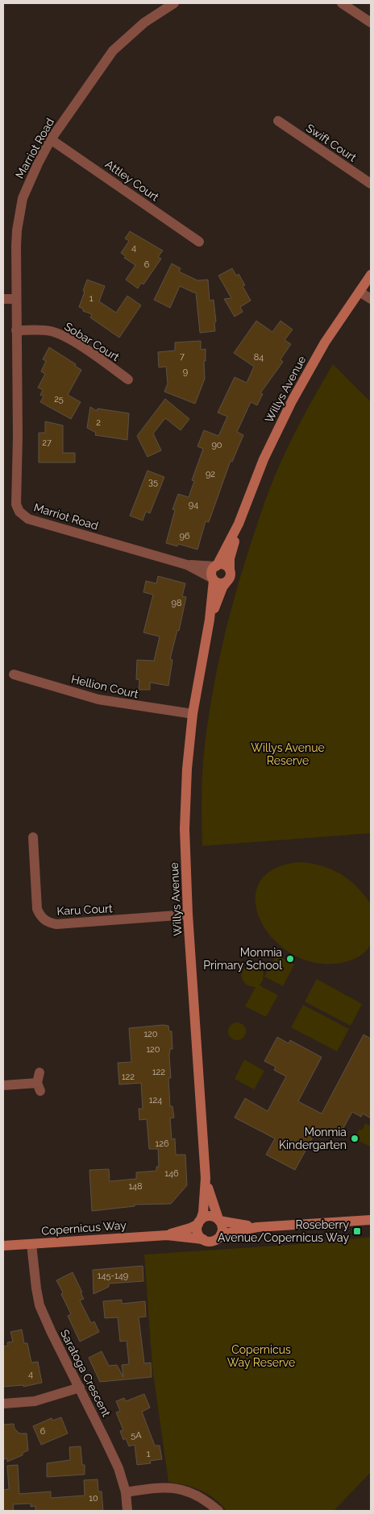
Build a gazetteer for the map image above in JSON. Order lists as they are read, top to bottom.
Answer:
{
  "streets": {
    "street": [
      "Swift Court",
      "Marriot Road",
      "Attley Court",
      "Sobar Court",
      "Willys Avenue",
      "Hellion Court",
      "Karu Court",
      "Copernicus Way",
      "Saratoga Crescent"
    ]
  },
  "crossings": [
    ["Marriot Road", "Attley Court"],
    ["Marriot Road", "Sobar Court"],
    ["Marriot Road", "Willys Avenue"],
    ["Willys Avenue", "Hellion Court"],
    ["Willys Avenue", "Karu Court"],
    ["Willys Avenue", "Copernicus Way"],
    ["Copernicus Way", "Saratoga Crescent"]
  ],
  "parks": ["Willys Avenue Reserve", "Copernicus Way Reserve"],
  "places": {
    "other": ["Monmia Primary School", "Monmia Kindergarten"],
    "transit": ["Roseberry Avenue/Copernicus Way"]
  },
  "house_numbers": [
    "4",
    "6",
    "1",
    "7",
    "84",
    "9",
    "25",
    "2",
    "27",
    "90",
    "92",
    "35",
    "94",
    "96",
    "98",
    "120",
    "120",
    "122",
    "122",
    "124",
    "126",
    "146",
    "148",
    "145-149",
    "4",
    "6",
    "5A",
    "1",
    "10"
  ]
}
